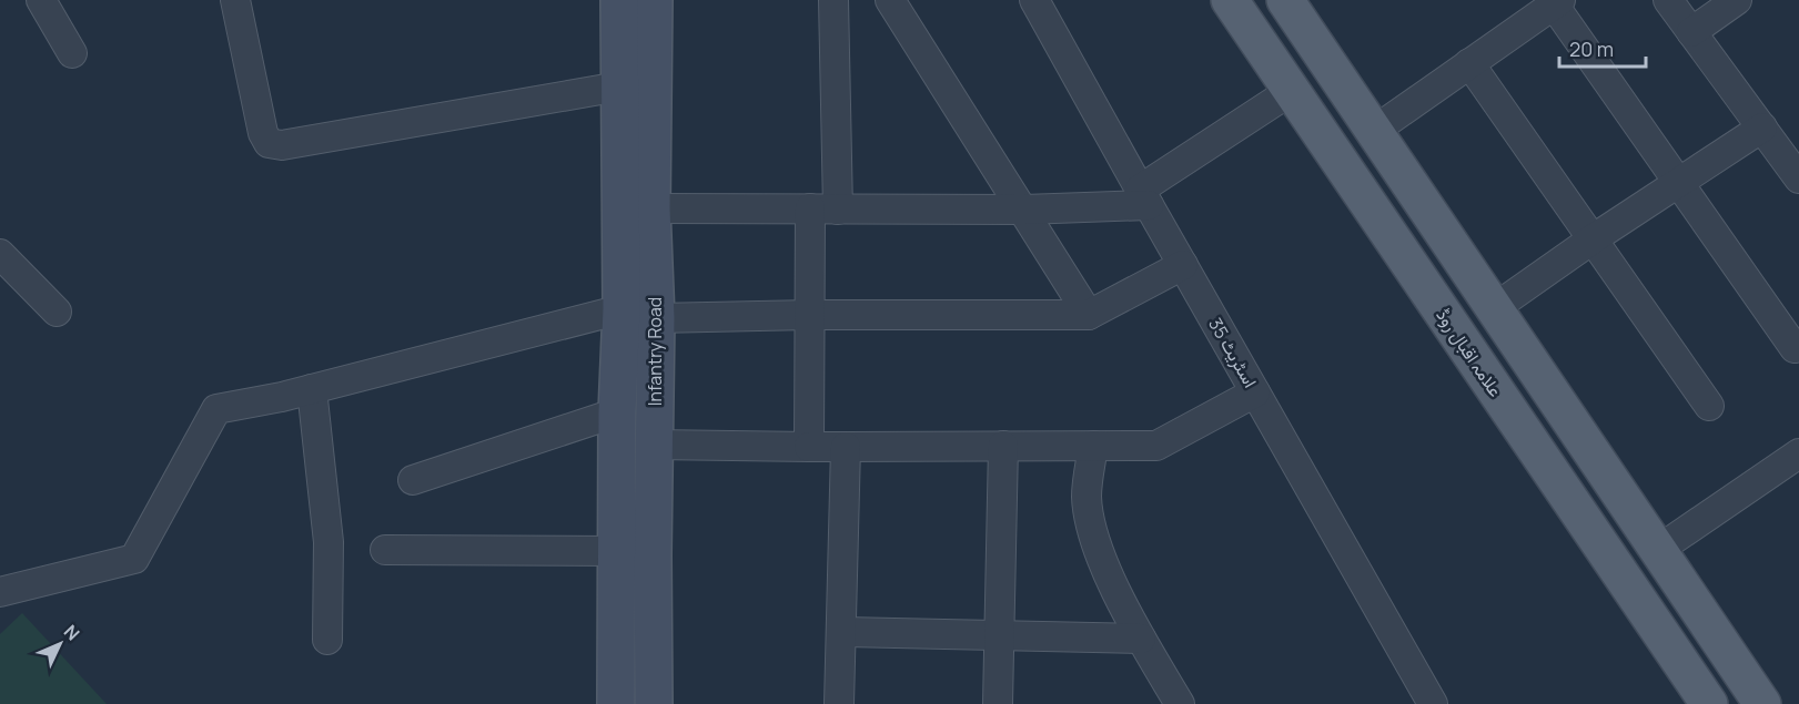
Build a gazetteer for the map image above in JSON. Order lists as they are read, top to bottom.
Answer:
{
  "streets": {
    "main road": ["Infantry Road", "علامہ اقبال روڈ"],
    "street": ["اسٹریٹ 35"]
  },
  "scale_bar": "20 m",
  "north": "top right"
}
